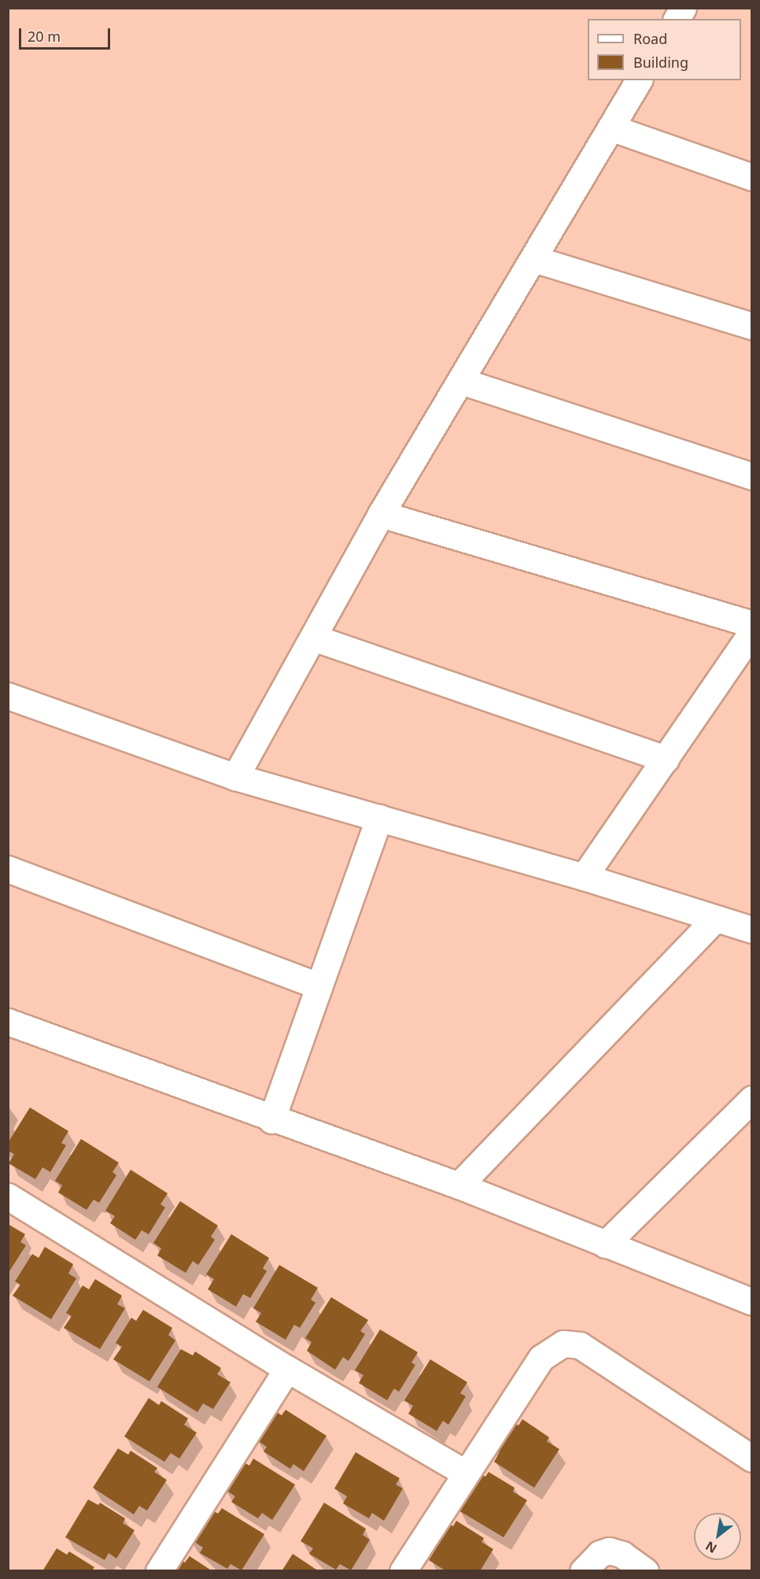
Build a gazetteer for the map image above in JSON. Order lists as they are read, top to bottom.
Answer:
{
  "legend": ["Road", "Building"],
  "scale_bar": "20 m",
  "north": "bottom left"
}
